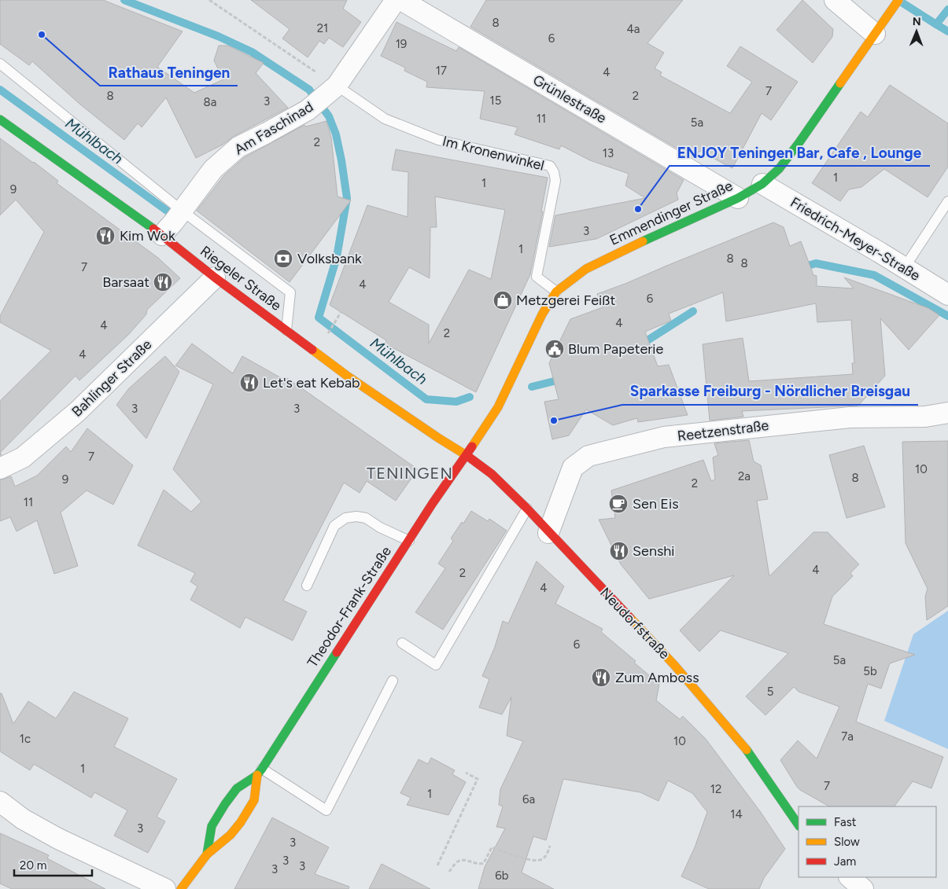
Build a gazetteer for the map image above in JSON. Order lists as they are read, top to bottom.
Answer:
{
  "streets": {
    "main road": [
      "Emmendinger Straße",
      "Riegeler Straße",
      "Theodor-Frank-Straße",
      "Neudorfstraße"
    ],
    "street": [
      "Grünlestraße",
      "Am Faschinad",
      "Friedrich-Meyer-Straße",
      "Bahlinger Straße",
      "Reetzenstraße"
    ],
    "lane": ["Im Kronenwinkel"]
  },
  "crossings": [
    ["Grünlestraße", "Emmendinger Straße"],
    ["Am Faschinad", "Im Kronenwinkel"],
    ["Am Faschinad", "Riegeler Straße"],
    ["Im Kronenwinkel", "Emmendinger Straße"],
    ["Emmendinger Straße", "Friedrich-Meyer-Straße"],
    ["Emmendinger Straße", "Riegeler Straße"],
    ["Emmendinger Straße", "Theodor-Frank-Straße"],
    ["Emmendinger Straße", "Neudorfstraße"],
    ["Riegeler Straße", "Bahlinger Straße"],
    ["Riegeler Straße", "Theodor-Frank-Straße"],
    ["Riegeler Straße", "Neudorfstraße"],
    ["Reetzenstraße", "Neudorfstraße"],
    ["Theodor-Frank-Straße", "Neudorfstraße"]
  ],
  "districts": ["TENINGEN"],
  "water": ["Mühlbach"],
  "places": {
    "other": ["Rathaus Teningen", "ENJOY Teningen Bar, Cafe , Lounge", "Sparkasse Freiburg - Nördlicher Breisgau"],
    "restaurant": [
      "Kim Wok",
      "Barsaat",
      "Let's eat Kebab",
      "Senshi",
      "Zum Amboss"
    ],
    "bank": ["Volksbank"],
    "shop": ["Metzgerei Feißt"],
    "public building": ["Blum Papeterie"],
    "cafe": ["Sen Eis"]
  },
  "house_numbers": [
    "8",
    "21",
    "4a",
    "6",
    "19",
    "17",
    "4",
    "7",
    "8",
    "2",
    "15",
    "3",
    "8a",
    "11",
    "5a",
    "2",
    "13",
    "1",
    "1",
    "9",
    "3",
    "1",
    "8",
    "8",
    "7",
    "4",
    "6",
    "4",
    "4",
    "2",
    "4",
    "3",
    "3",
    "7",
    "10",
    "2a",
    "8",
    "9",
    "2",
    "11",
    "4",
    "2",
    "4",
    "6",
    "5a",
    "5b",
    "5",
    "7a",
    "1c",
    "10",
    "1",
    "7",
    "12",
    "1",
    "6a",
    "14",
    "3",
    "3",
    "3",
    "3",
    "3",
    "6b"
  ],
  "legend": ["Fast", "Slow", "Jam"],
  "scale_bar": "20 m",
  "north": "top"
}
